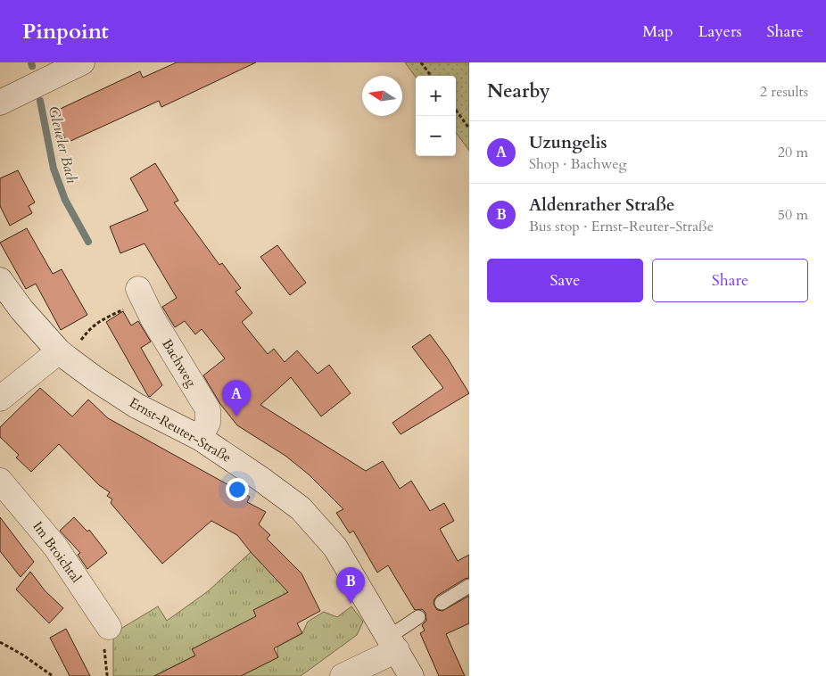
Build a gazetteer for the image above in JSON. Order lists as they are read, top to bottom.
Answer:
{
  "streets": {
    "street": ["Bachweg", "Ernst-Reuter-Straße", "Im Broichtal"]
  },
  "crossings": [
    ["Bachweg", "Ernst-Reuter-Straße"]
  ],
  "water": ["Gleueler Bach"],
  "north": "left",
  "page": {
    "header": "Pinpoint",
    "nav": ["Map", "Layers", "Share"],
    "heading": ["Nearby", "2 results"],
    "map_buttons": ["+", "−"],
    "list": [
      {
        "mark": "A",
        "name": "Uzungelis",
        "note": "Shop · Bachweg",
        "value": "20 m"
      },
      {
        "mark": "B",
        "name": "Aldenrather Straße",
        "note": "Bus stop · Ernst-Reuter-Straße",
        "value": "50 m"
      }
    ],
    "buttons": ["Save", "Share"],
    "pins": ["A", "B"]
  }
}
